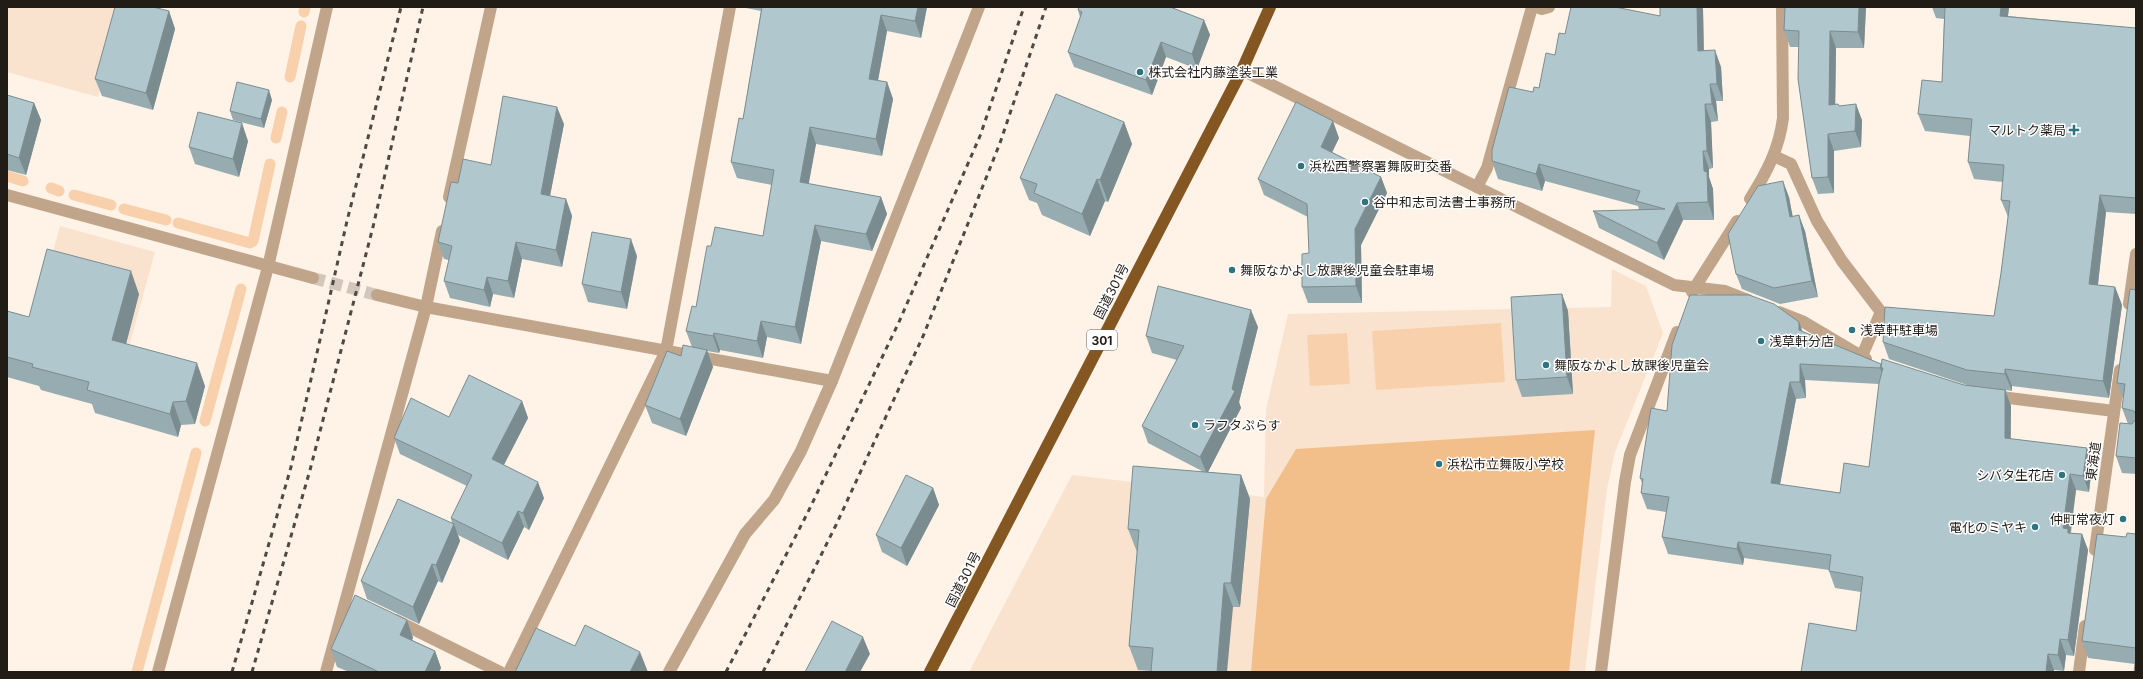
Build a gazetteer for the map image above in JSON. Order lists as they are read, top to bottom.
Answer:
{
  "streets": {
    "highway": ["国道301号", "301"],
    "street": ["東海道"]
  },
  "places": {
    "other": [
      "株式会社内藤塗装工業",
      "浜松西警察署舞阪町交番",
      "谷中和志司法書士事務所",
      "舞阪なかよし放課後児童会駐車場",
      "浅草軒駐車場",
      "浅草軒分店",
      "舞阪なかよし放課後児童会",
      "ラフタぷらす",
      "浜松市立舞阪小学校",
      "シバタ生花店",
      "仲町常夜灯",
      "電化のミヤキ"
    ],
    "health": ["マルトク薬局"]
  }
}
